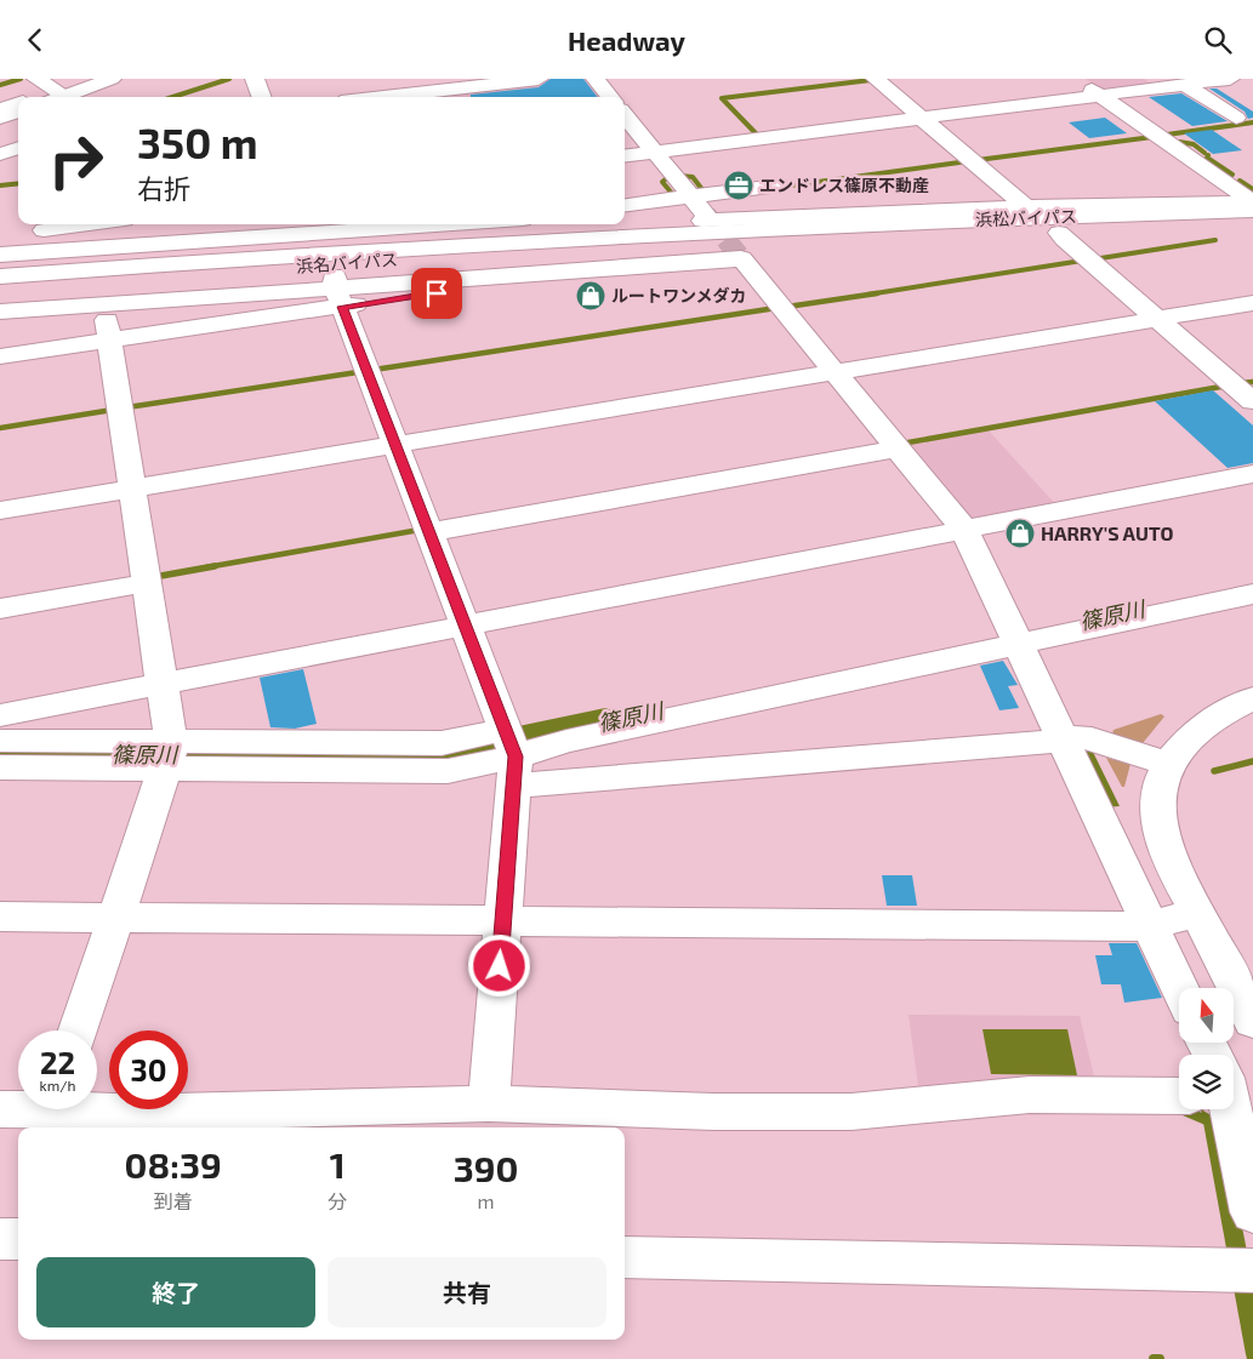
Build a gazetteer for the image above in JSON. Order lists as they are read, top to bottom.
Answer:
{
  "streets": {
    "main road": ["浜松バイパス", "浜名バイパス"]
  },
  "crossings": [
    ["浜松バイパス", "浜名バイパス"]
  ],
  "water": ["篠原川"],
  "places": {
    "office": ["エンドレス篠原不動産"],
    "shop": ["ルートワンメダカ", "HARRY'S AUTO"]
  },
  "north": "top",
  "page": {
    "header": "Headway",
    "turn": ["350 m", "右折"],
    "speed": "22 km/h",
    "limit": "30",
    "eta": [
      "08:39",
      "到着",
      "1",
      "分",
      "390",
      "m"
    ],
    "buttons": ["終了", "共有"]
  }
}
